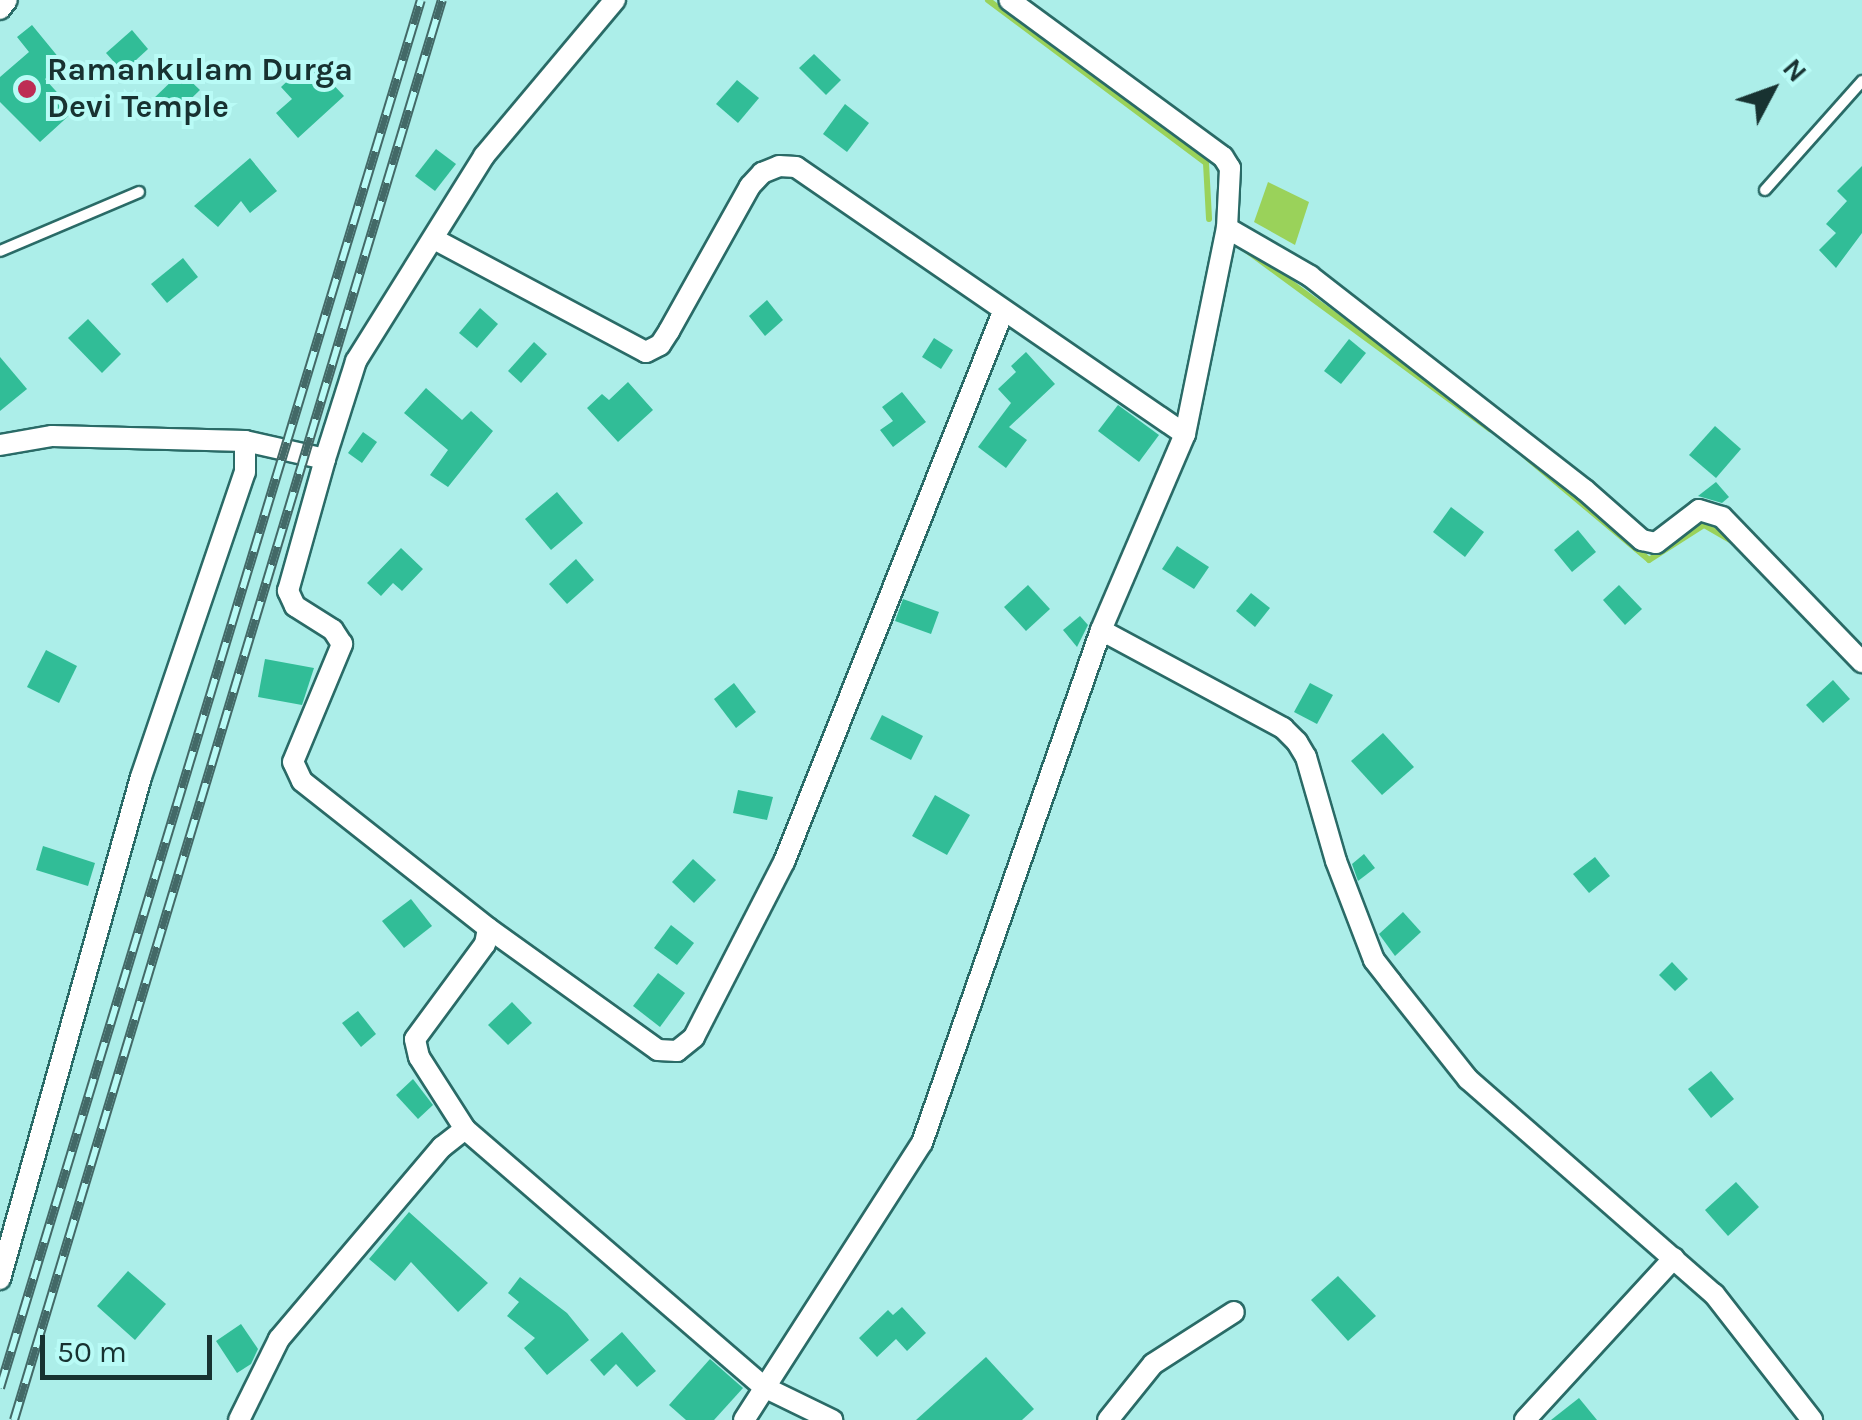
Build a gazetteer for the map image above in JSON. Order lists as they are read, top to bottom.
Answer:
{
  "places": ["Ramankulam Durga Devi Temple"],
  "scale_bar": "50 m",
  "north": "top right"
}
